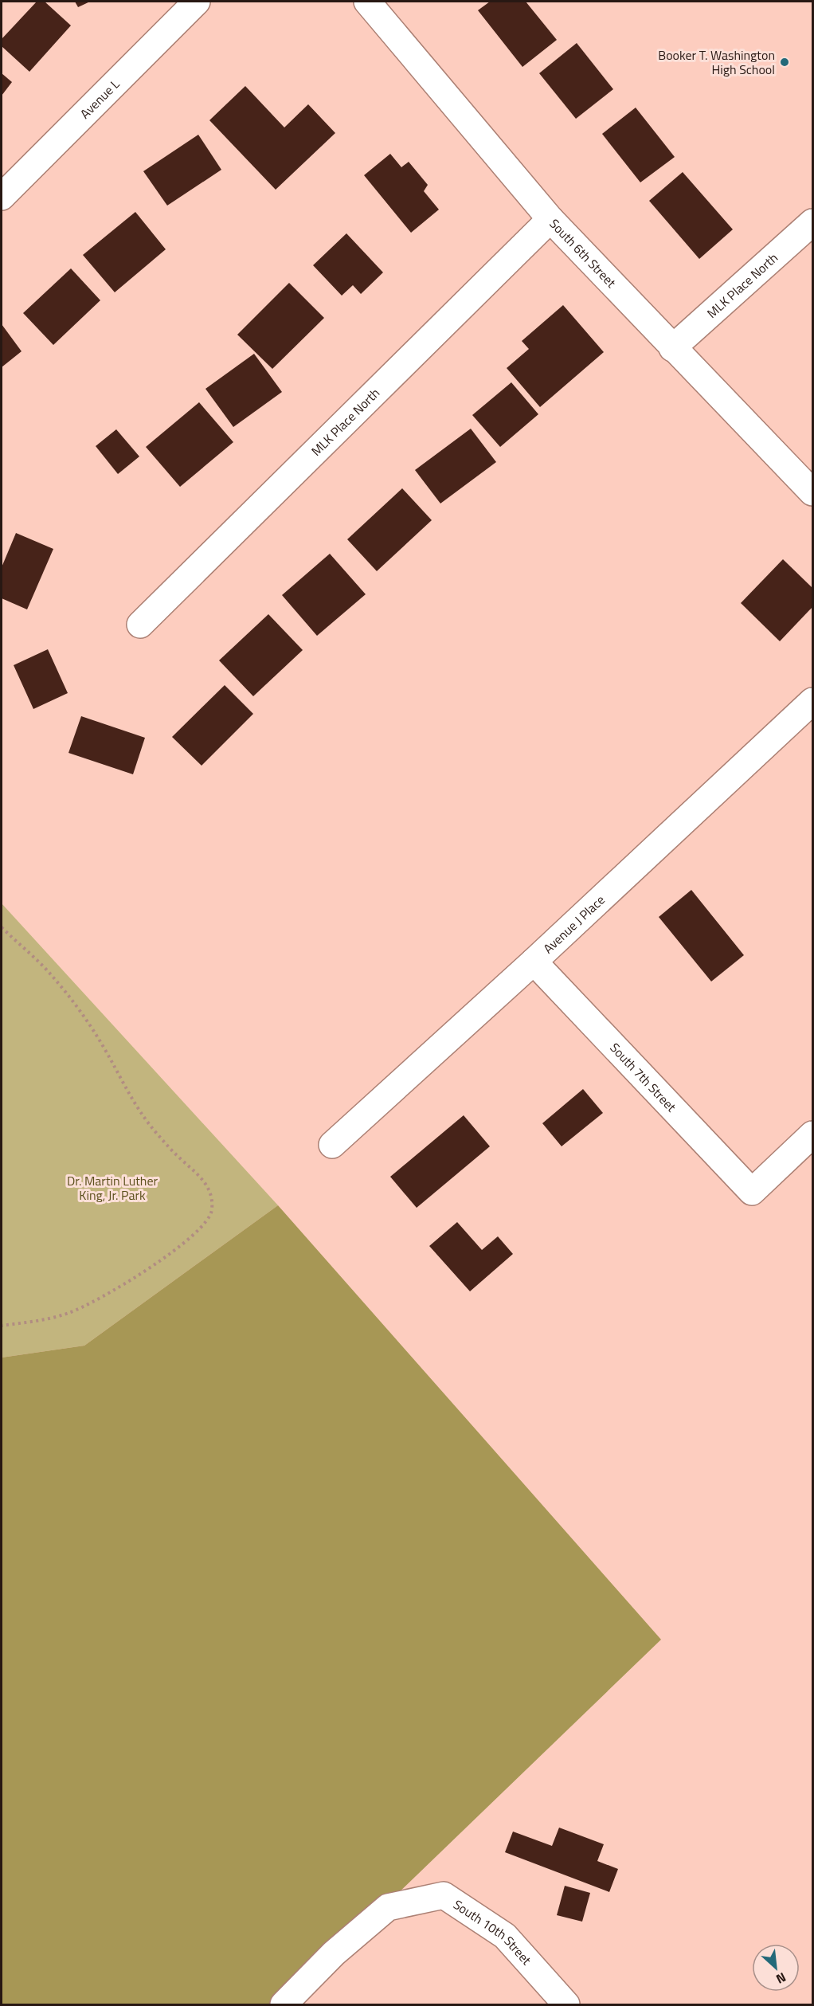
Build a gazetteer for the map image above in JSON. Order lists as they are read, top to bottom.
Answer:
{
  "streets": {
    "street": [
      "Avenue L",
      "South 6th Street",
      "MLK Place North",
      "Avenue J Place",
      "South 7th Street",
      "South 10th Street"
    ]
  },
  "crossings": [
    ["South 6th Street", "MLK Place North"],
    ["Avenue J Place", "South 7th Street"]
  ],
  "parks": ["Dr. Martin Luther King, Jr. Park"],
  "places": ["Booker T. Washington High School"],
  "north": "bottom right"
}
